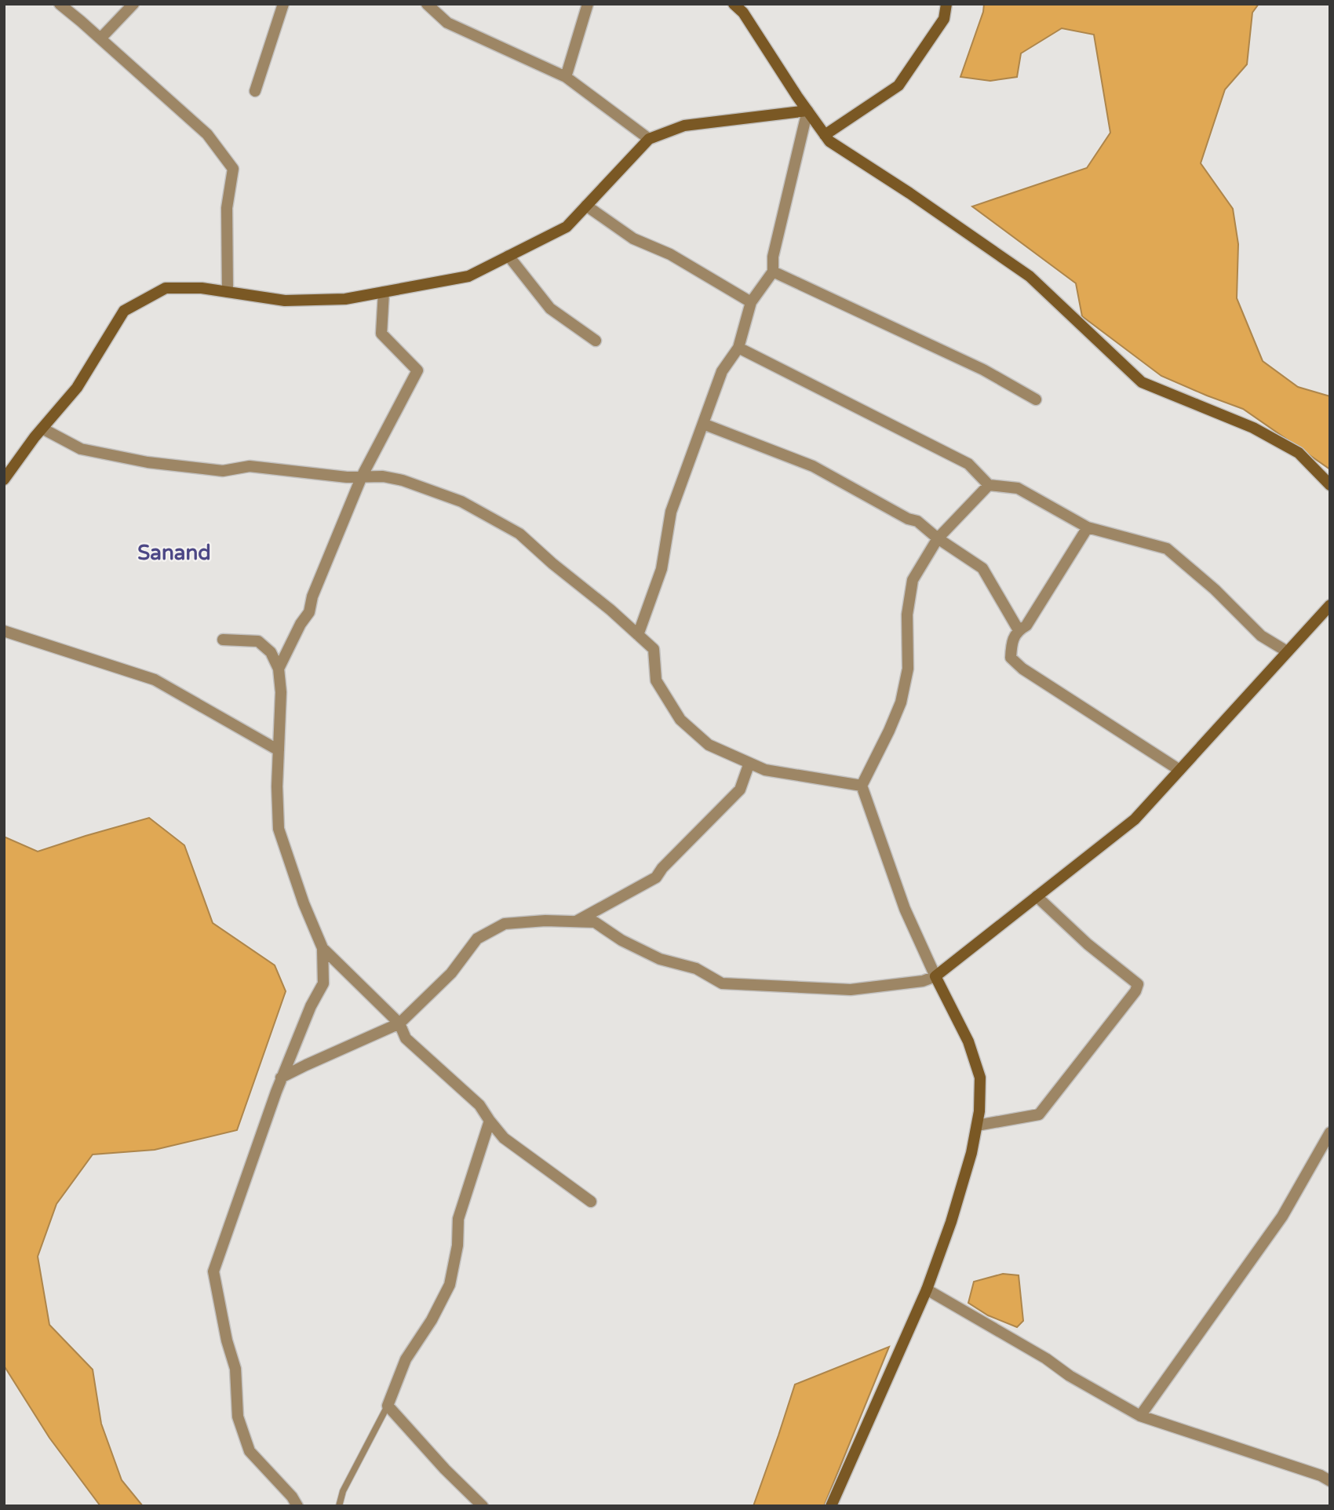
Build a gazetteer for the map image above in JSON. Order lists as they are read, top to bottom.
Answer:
{
  "districts": ["Sanand"]
}
